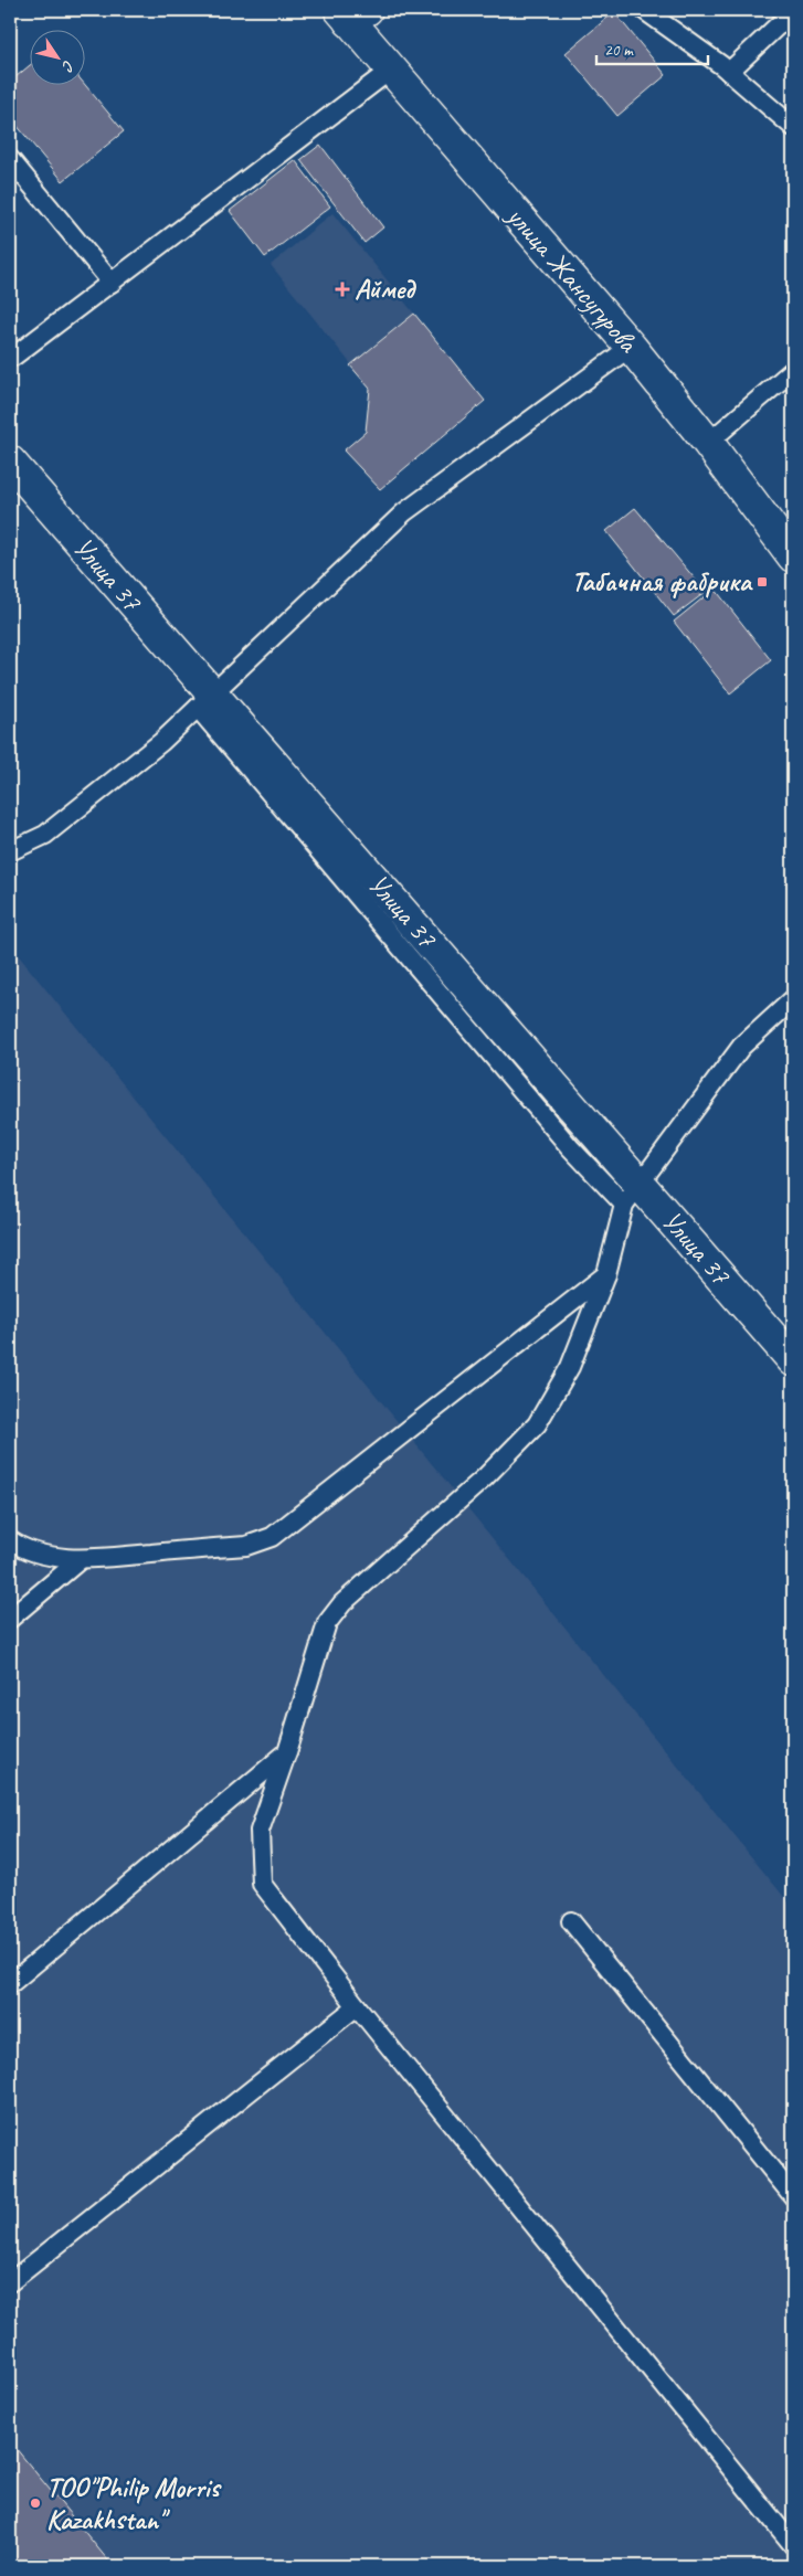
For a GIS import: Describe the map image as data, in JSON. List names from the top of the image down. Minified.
{"streets":{"street":["улица Жансугурова","Улица 37"]},"places":{"health":["Аймед"],"transit":["Табачная фабрика"],"other":["ТОО\"Philip Morris Kazakhstan\""]},"scale_bar":"20 m","north":"bottom right"}
